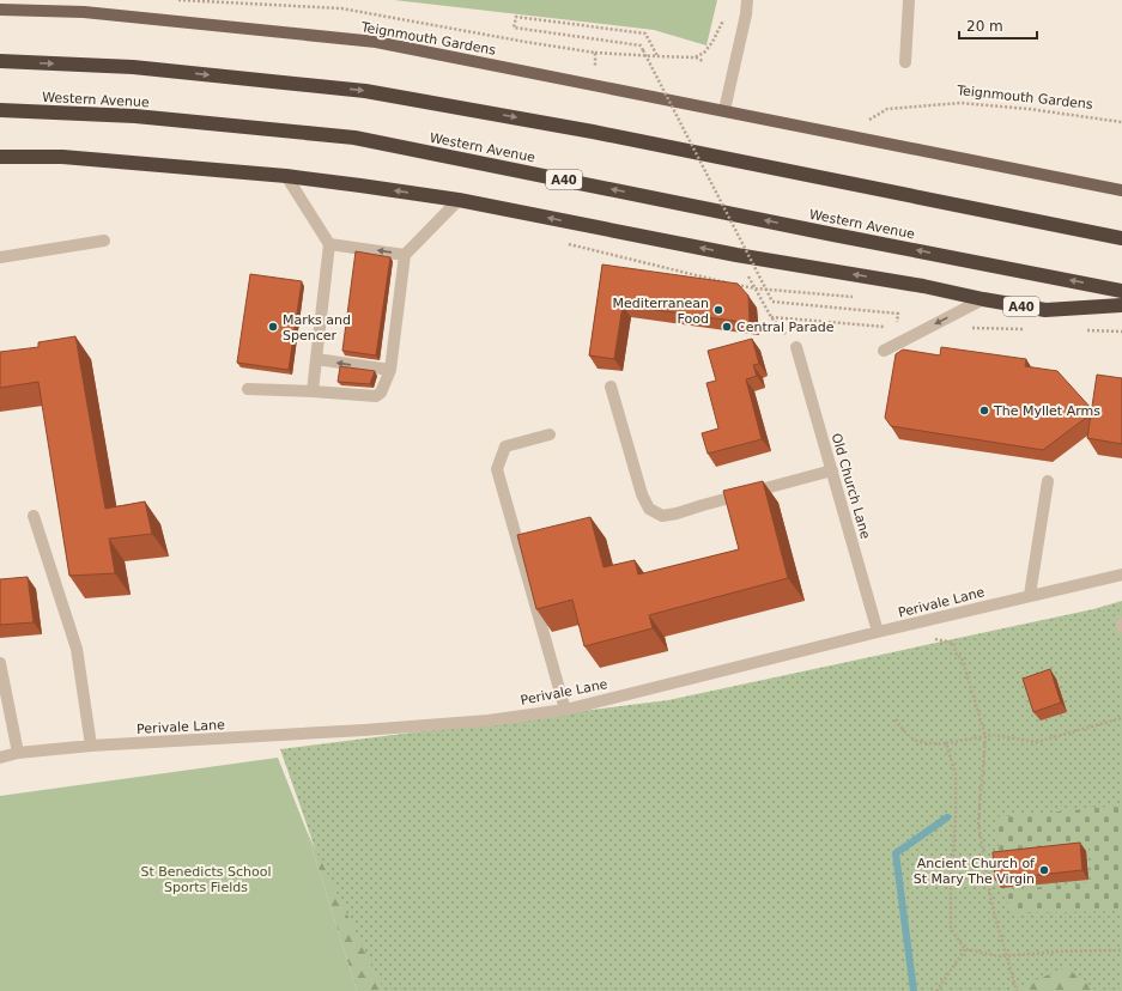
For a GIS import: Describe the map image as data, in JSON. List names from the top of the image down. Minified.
{"streets":{"highway":["Western Avenue","A40"],"main road":["Teignmouth Gardens"],"street":["Old Church Lane","Perivale Lane"]},"crossings":[["Old Church Lane","Perivale Lane"]],"parks":["St Benedicts School Sports Fields"],"places":["Mediterranean Food","Marks and Spencer","Central Parade","The Myllet Arms","Ancient Church of St Mary The Virgin"],"scale_bar":"20 m"}
